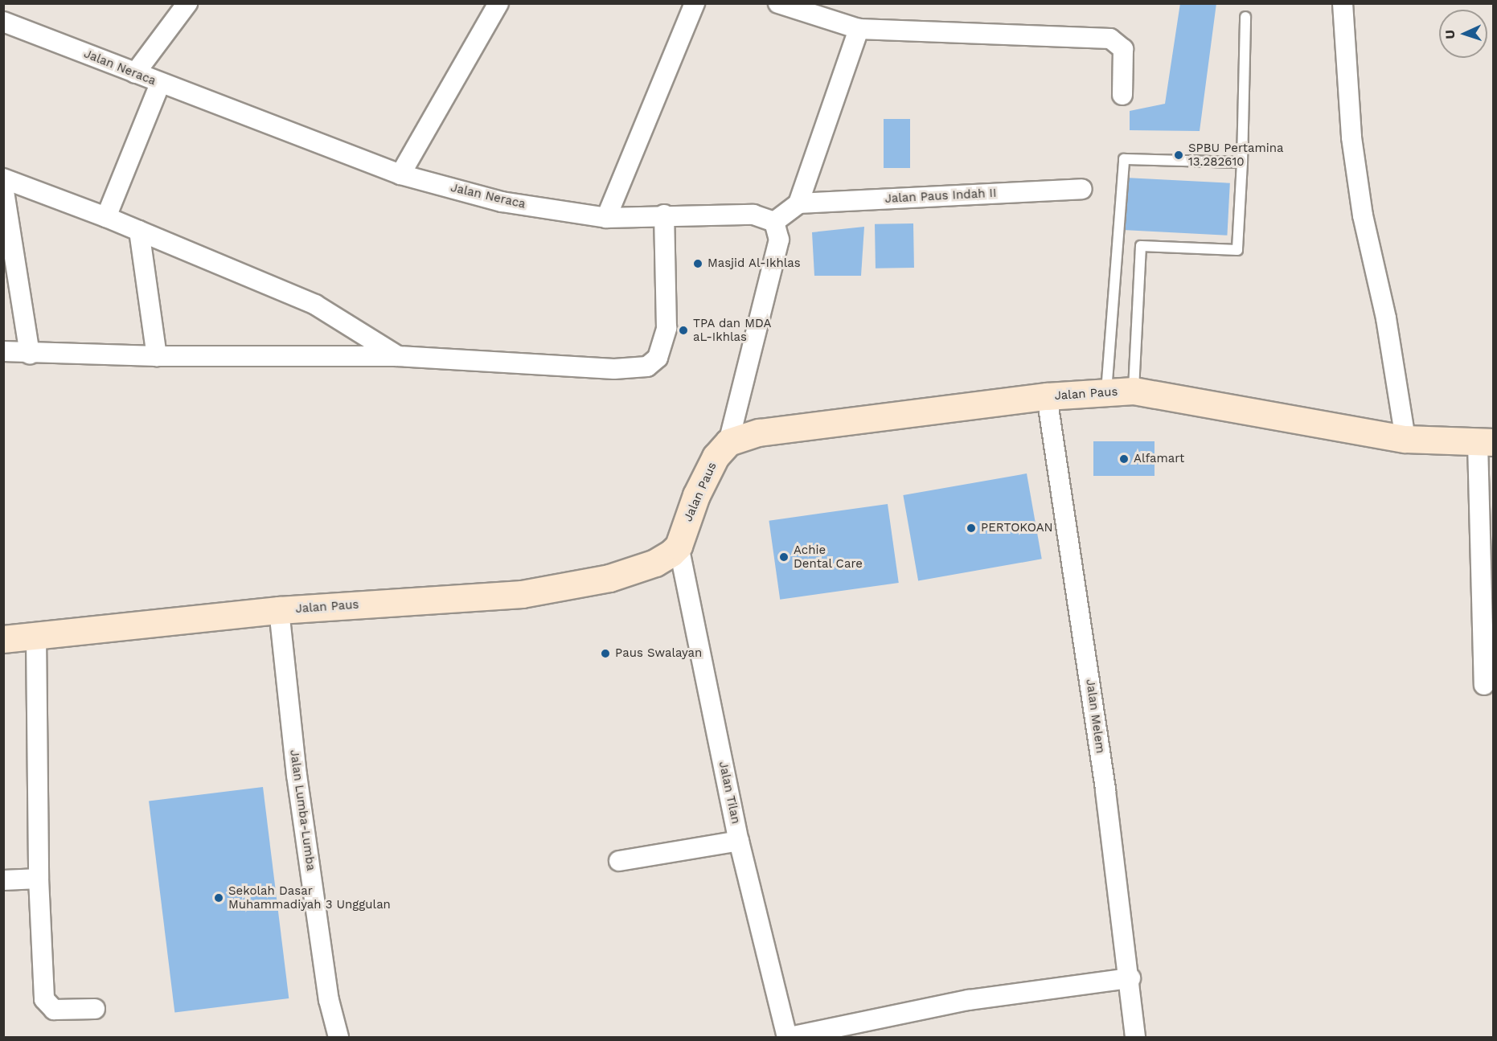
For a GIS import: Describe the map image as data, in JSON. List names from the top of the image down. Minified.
{"streets":{"main road":["Jalan Paus"],"street":["Jalan Neraca","Jalan Paus Indah II","Jalan Melem","Jalan Tilan","Jalan Lumba-Lumba"]},"crossings":[["Jalan Paus","Jalan Melem"],["Jalan Paus","Jalan Tilan"],["Jalan Paus","Jalan Lumba-Lumba"]],"places":["SPBU Pertamina 13.282610","Masjid Al-Ikhlas","TPA dan MDA aL-Ikhlas","Alfamart","PERTOKOAN","Achie Dental Care","Paus Swalayan","Sekolah Dasar Muhammadiyah 3 Unggulan"],"north":"left"}
